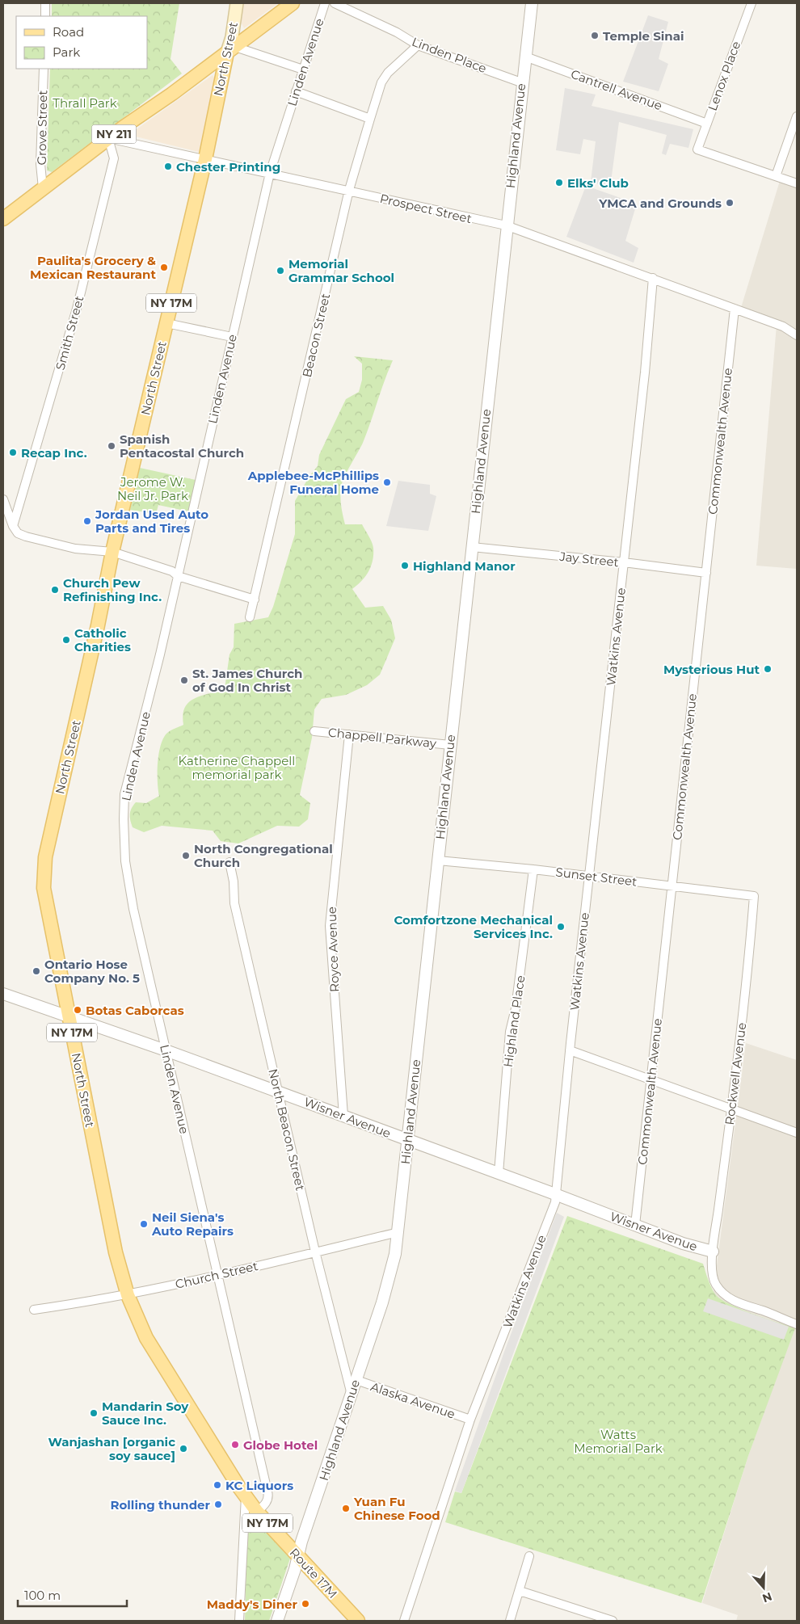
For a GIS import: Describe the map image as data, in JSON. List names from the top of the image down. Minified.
{"streets":{"main road":["North Street","NY 211","NY 17M","Route 17M"],"street":["Linden Place","Linden Avenue","Lenox Place","Cantrell Avenue","Grove Street","Highland Avenue","Prospect Street","Smith Street","Beacon Street","Commonwealth Avenue","Jay Street","Watkins Avenue","Chappell Parkway","Sunset Street","Royce Avenue","Highland Place","Rockwell Avenue","Wisner Avenue","North Beacon Street","Church Street","Alaska Avenue"]},"crossings":[["Linden Place","Highland Avenue"],["Linden Place","Beacon Street"],["North Street","NY 211"],["North Street","Prospect Street"],["North Street","Wisner Avenue"],["North Street","Church Street"],["North Street","Route 17M"],["Linden Avenue","Prospect Street"],["Linden Avenue","Wisner Avenue"],["Linden Avenue","Church Street"],["Linden Avenue","Route 17M"],["Lenox Place","Cantrell Avenue"],["Cantrell Avenue","Highland Avenue"],["Grove Street","NY 211"],["NY 211","Prospect Street"],["NY 211","Smith Street"],["Highland Avenue","Prospect Street"],["Highland Avenue","Jay Street"],["Highland Avenue","Chappell Parkway"],["Highland Avenue","Sunset Street"],["Highland Avenue","Wisner Avenue"],["Highland Avenue","North Beacon Street"],["Highland Avenue","Church Street"],["Highland Avenue","Alaska Avenue"],["Highland Avenue","Route 17M"],["Prospect Street","Smith Street"],["Prospect Street","Beacon Street"],["Prospect Street","Commonwealth Avenue"],["Prospect Street","Watkins Avenue"],["Commonwealth Avenue","Jay Street"],["Commonwealth Avenue","Sunset Street"],["Commonwealth Avenue","Wisner Avenue"],["Jay Street","Watkins Avenue"],["Watkins Avenue","Sunset Street"],["Watkins Avenue","Wisner Avenue"],["Watkins Avenue","Alaska Avenue"],["Chappell Parkway","Royce Avenue"],["Sunset Street","Highland Place"],["Sunset Street","Rockwell Avenue"],["Royce Avenue","Wisner Avenue"],["Highland Place","Wisner Avenue"],["Rockwell Avenue","Wisner Avenue"],["Wisner Avenue","North Beacon Street"],["North Beacon Street","Church Street"]],"parks":["Thrall Park","Jerome W. Neil Jr. Park","Katherine Chappell memorial park","Watts Memorial Park"],"places":["Temple Sinai","Chester Printing","Elks' Club","YMCA and Grounds","Paulita's Grocery & Mexican Restaurant","Memorial Grammar School","Spanish Pentacostal Church","Recap Inc.","Applebee-McPhillips Funeral Home","Jordan Used Auto Parts and Tires","Highland Manor","Church Pew Refinishing Inc.","Catholic Charities","Mysterious Hut","St. James Church of God In Christ","North Congregational Church","Comfortzone Mechanical Services Inc.","Ontario Hose Company No. 5","Botas Caborcas","Neil Siena's Auto Repairs","Mandarin Soy Sauce Inc.","Globe Hotel","Wanjashan [organic soy sauce]","KC Liquors","Rolling thunder","Yuan Fu Chinese Food","Maddy's Diner"],"legend":["Road","Park"],"scale_bar":"100 m","north":"bottom"}
